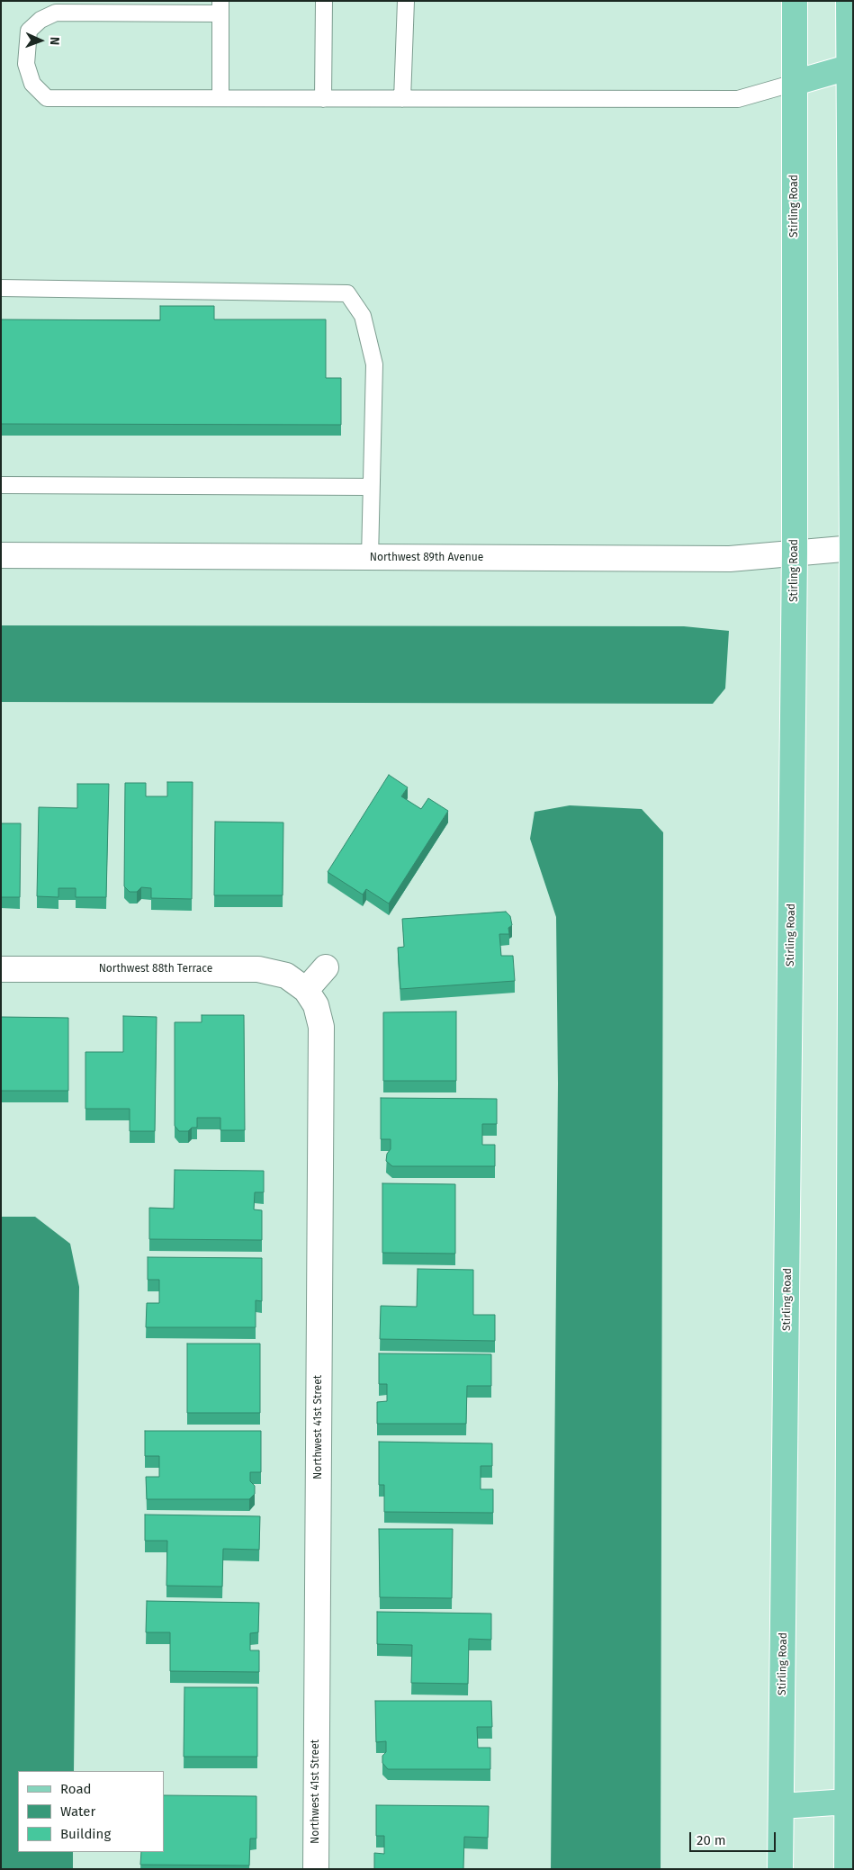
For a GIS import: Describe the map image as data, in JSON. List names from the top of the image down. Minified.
{"streets":{"main road":["Stirling Road"],"street":["Northwest 89th Avenue","Northwest 88th Terrace","Northwest 41st Street"]},"crossings":[["Stirling Road","Northwest 89th Avenue"],["Northwest 88th Terrace","Northwest 41st Street"]],"legend":["Road","Water","Building"],"scale_bar":"20 m","north":"right"}
